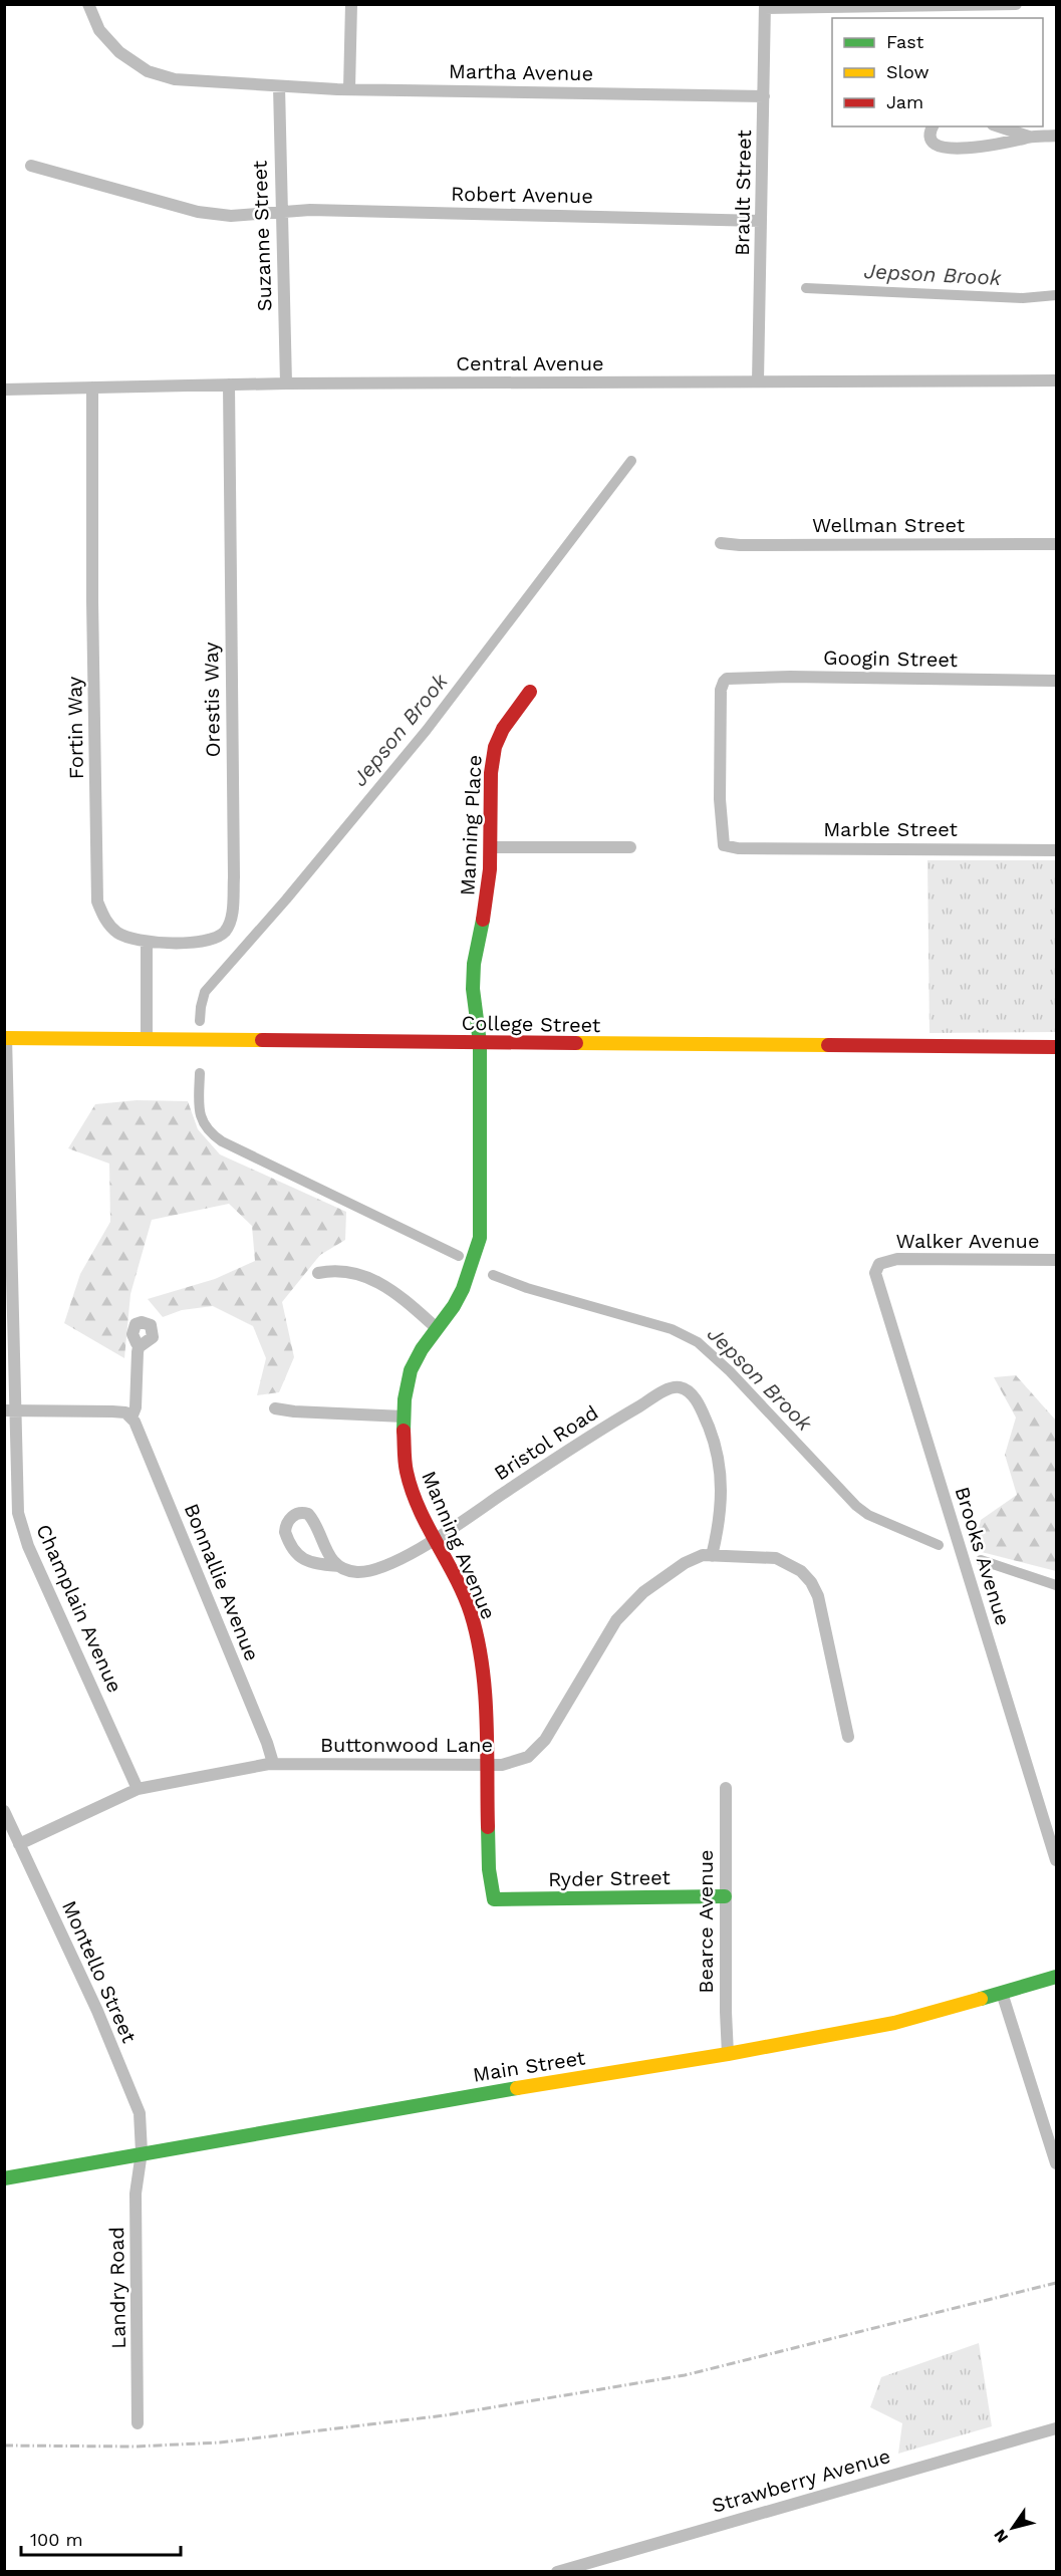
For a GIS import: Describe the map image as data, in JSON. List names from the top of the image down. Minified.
{"streets":{"main road":["Manning Place","College Street","Manning Avenue","Ryder Street","Main Street"],"street":["Martha Avenue","Brault Street","Robert Avenue","Suzanne Street","Central Avenue","Wellman Street","Googin Street","Orestis Way","Fortin Way","Marble Street","Walker Avenue","Bristol Road","Brooks Avenue","Bonnallie Avenue","Champlain Avenue","Buttonwood Lane","Bearce Avenue","Montello Street","Landry Road","Strawberry Avenue"]},"crossings":[["Martha Avenue","Brault Street"],["Martha Avenue","Suzanne Street"],["Brault Street","Robert Avenue"],["Brault Street","Central Avenue"],["Robert Avenue","Suzanne Street"],["Suzanne Street","Central Avenue"],["Central Avenue","Orestis Way"],["Central Avenue","Fortin Way"],["Googin Street","Marble Street"],["Orestis Way","Fortin Way"],["Manning Place","College Street"],["Manning Place","Manning Avenue"],["College Street","Manning Avenue"],["College Street","Champlain Avenue"],["Walker Avenue","Brooks Avenue"],["Bristol Road","Manning Avenue"],["Bristol Road","Buttonwood Lane"],["Manning Avenue","Buttonwood Lane"],["Manning Avenue","Ryder Street"],["Bonnallie Avenue","Buttonwood Lane"],["Champlain Avenue","Buttonwood Lane"],["Buttonwood Lane","Montello Street"],["Ryder Street","Bearce Avenue"],["Bearce Avenue","Main Street"],["Montello Street","Main Street"],["Montello Street","Landry Road"],["Main Street","Landry Road"]],"water":["Jepson Brook"],"legend":["Fast","Slow","Jam"],"scale_bar":"100 m","north":"bottom left"}
